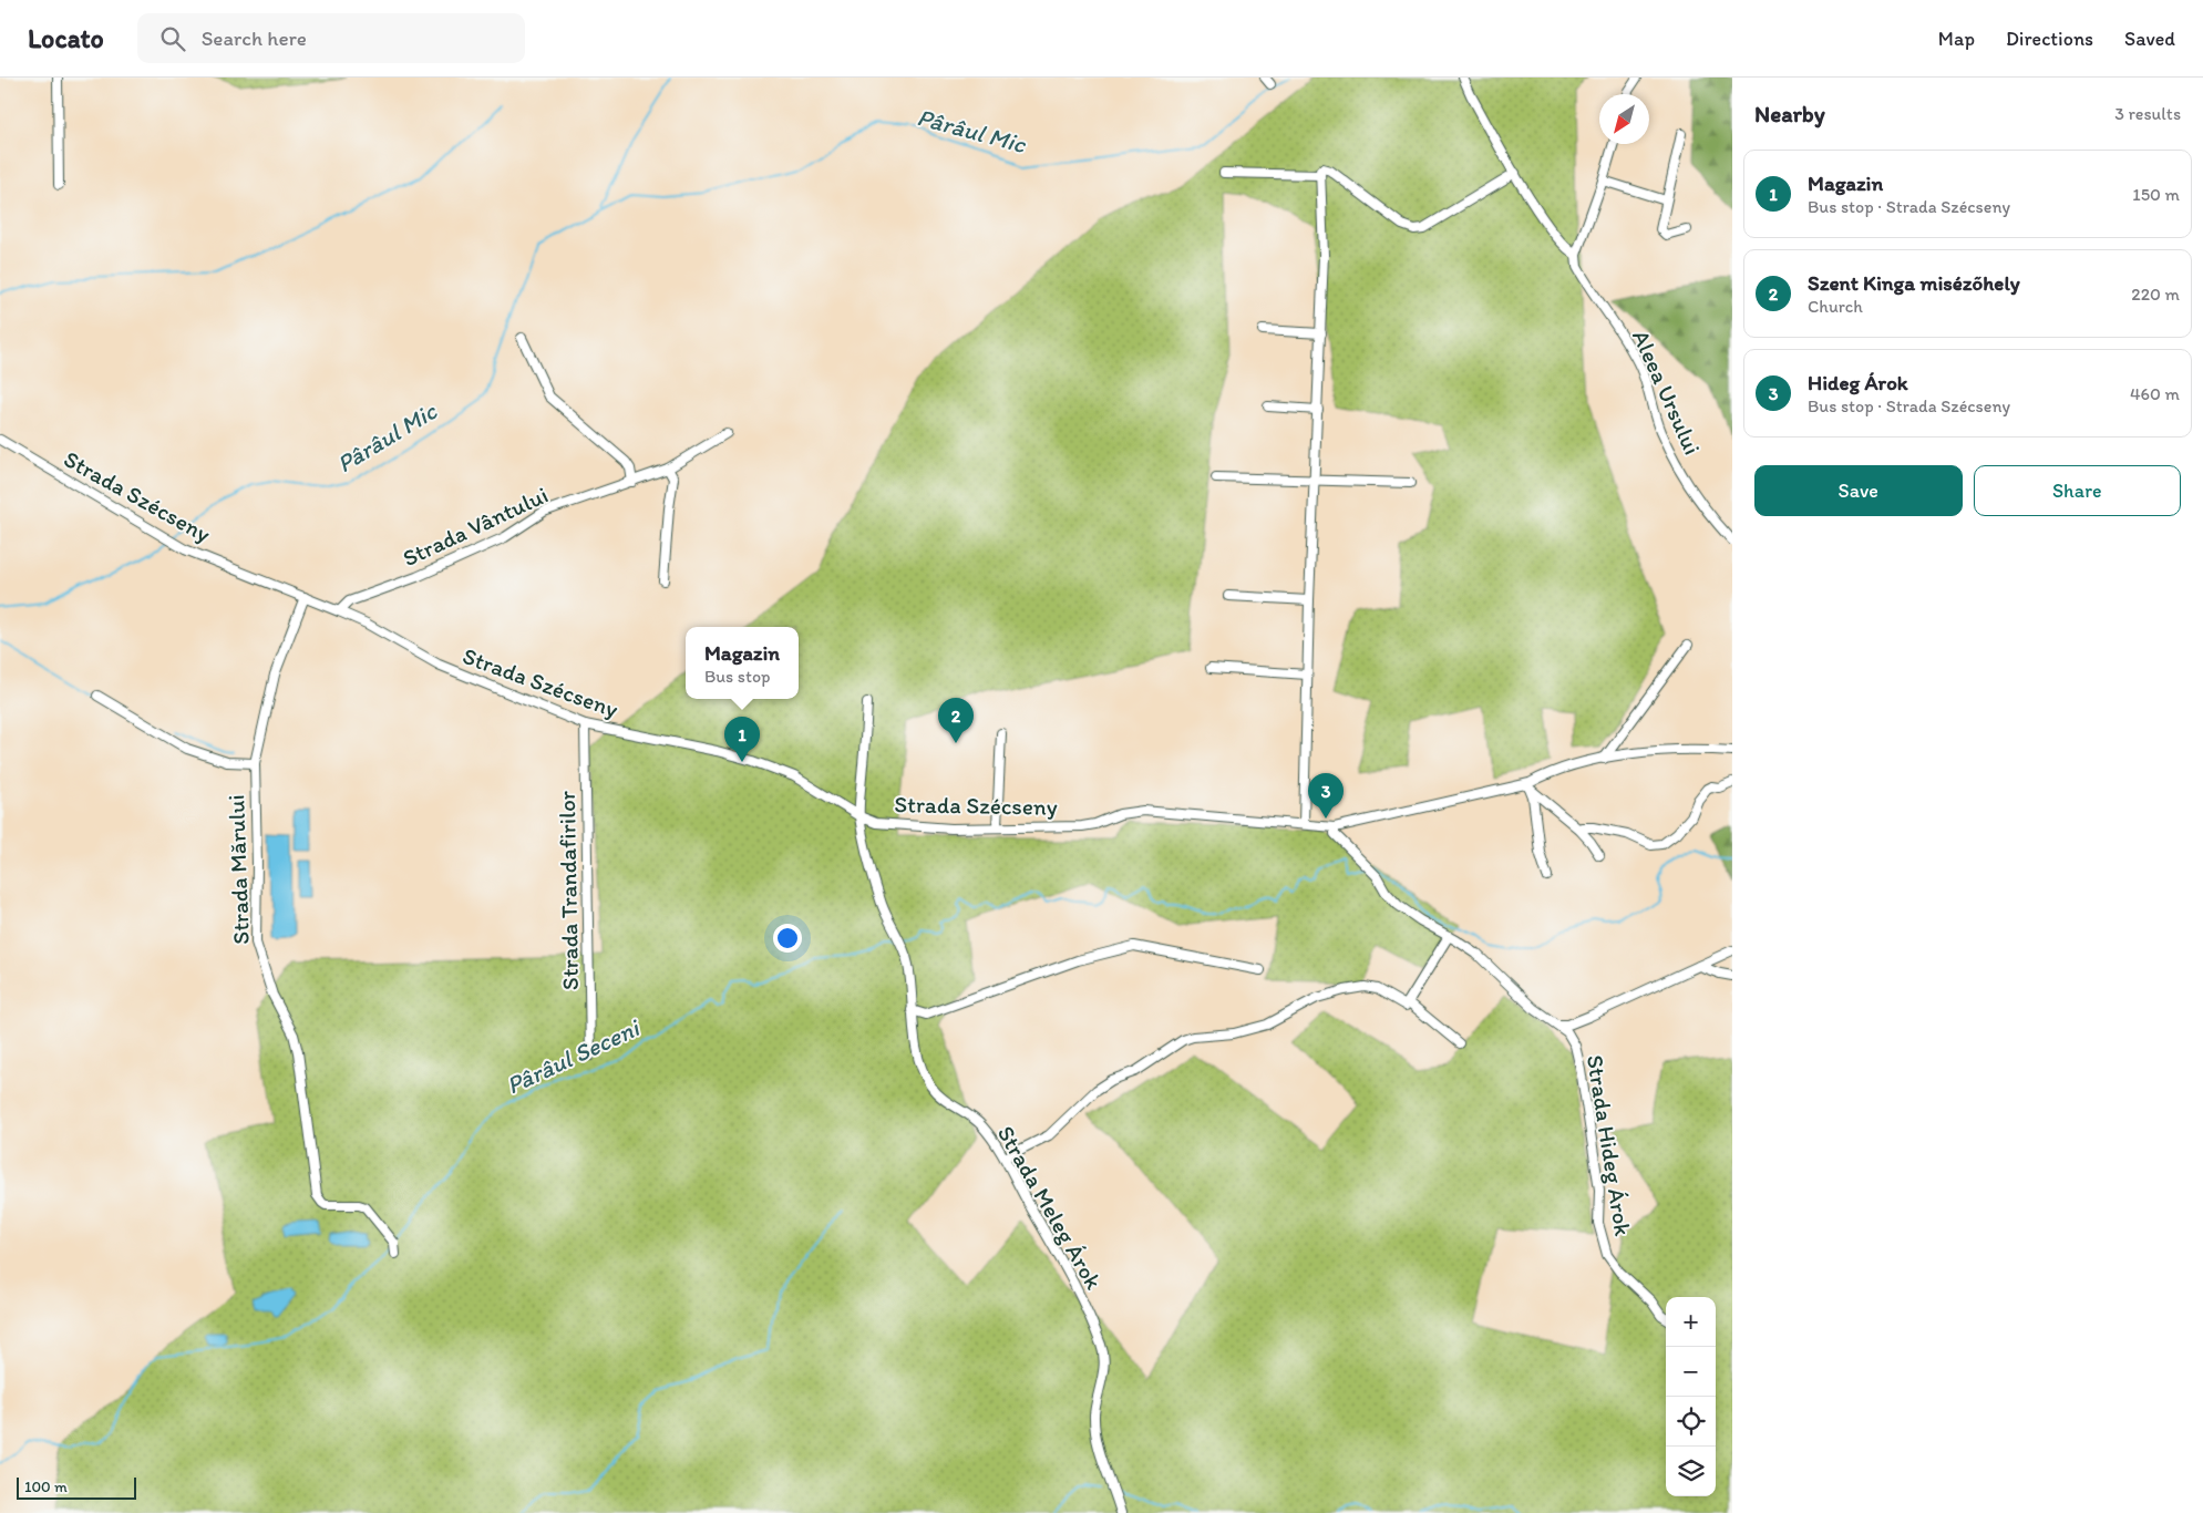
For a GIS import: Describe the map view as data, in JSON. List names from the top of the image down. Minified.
{"streets":{"street":["Aleea Ursului","Strada Szécseny","Strada Vântului","Strada Mărului","Strada Trandafirilor","Strada Hideg Árok","Strada Meleg Árok"]},"crossings":[["Strada Szécseny","Strada Vântului"],["Strada Szécseny","Strada Mărului"],["Strada Szécseny","Strada Trandafirilor"],["Strada Szécseny","Strada Hideg Árok"],["Strada Szécseny","Strada Meleg Árok"]],"water":["Pârâul Mic","Pârâul Seceni"],"scale_bar":"100 m","north":"bottom left","page":{"header":"Locato","search":"Search here","nav":["Map","Directions","Saved"],"heading":["Nearby","3 results"],"list":[{"mark":"1","name":"Magazin","note":"Bus stop · Strada Szécseny","value":"150 m"},{"mark":"2","name":"Szent Kinga misézőhely","note":"Church","value":"220 m"},{"mark":"3","name":"Hideg Árok","note":"Bus stop · Strada Szécseny","value":"460 m"}],"buttons":["Save","Share"],"popup":["Magazin","Bus stop"],"pins":["2","1","3"],"map_buttons":["+","−"],"scale":"100 m"}}
